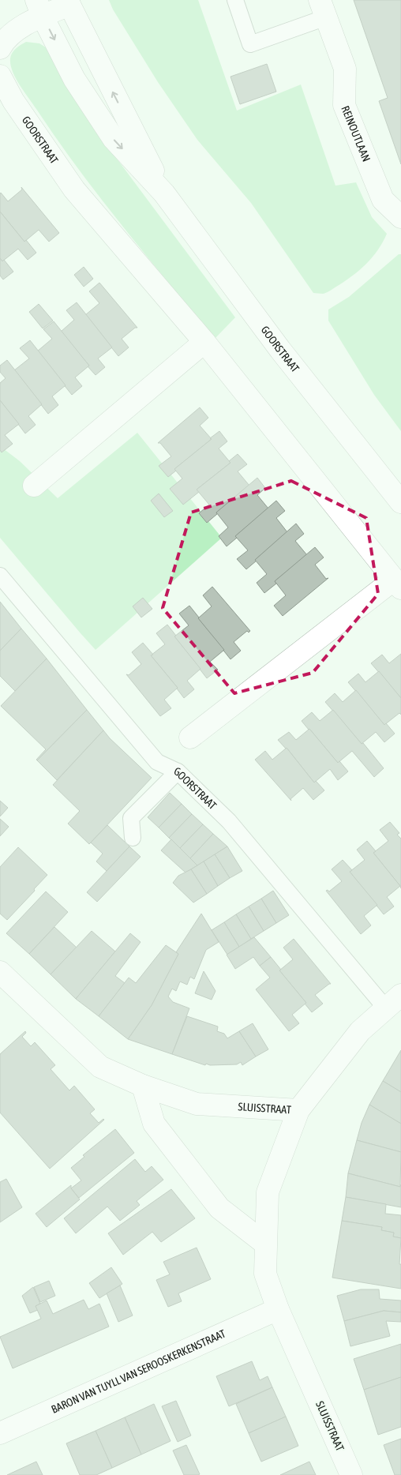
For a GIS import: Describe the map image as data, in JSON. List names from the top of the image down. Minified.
{"streets":{"street":["REINOUTLAAN","GOORSTRAAT","SLUISSTRAAT","BARON VAN TUYLL VAN SEROOSKERKENSTRAAT"]},"crossings":[["GOORSTRAAT","SLUISSTRAAT"],["SLUISSTRAAT","BARON VAN TUYLL VAN SEROOSKERKENSTRAAT"]]}
